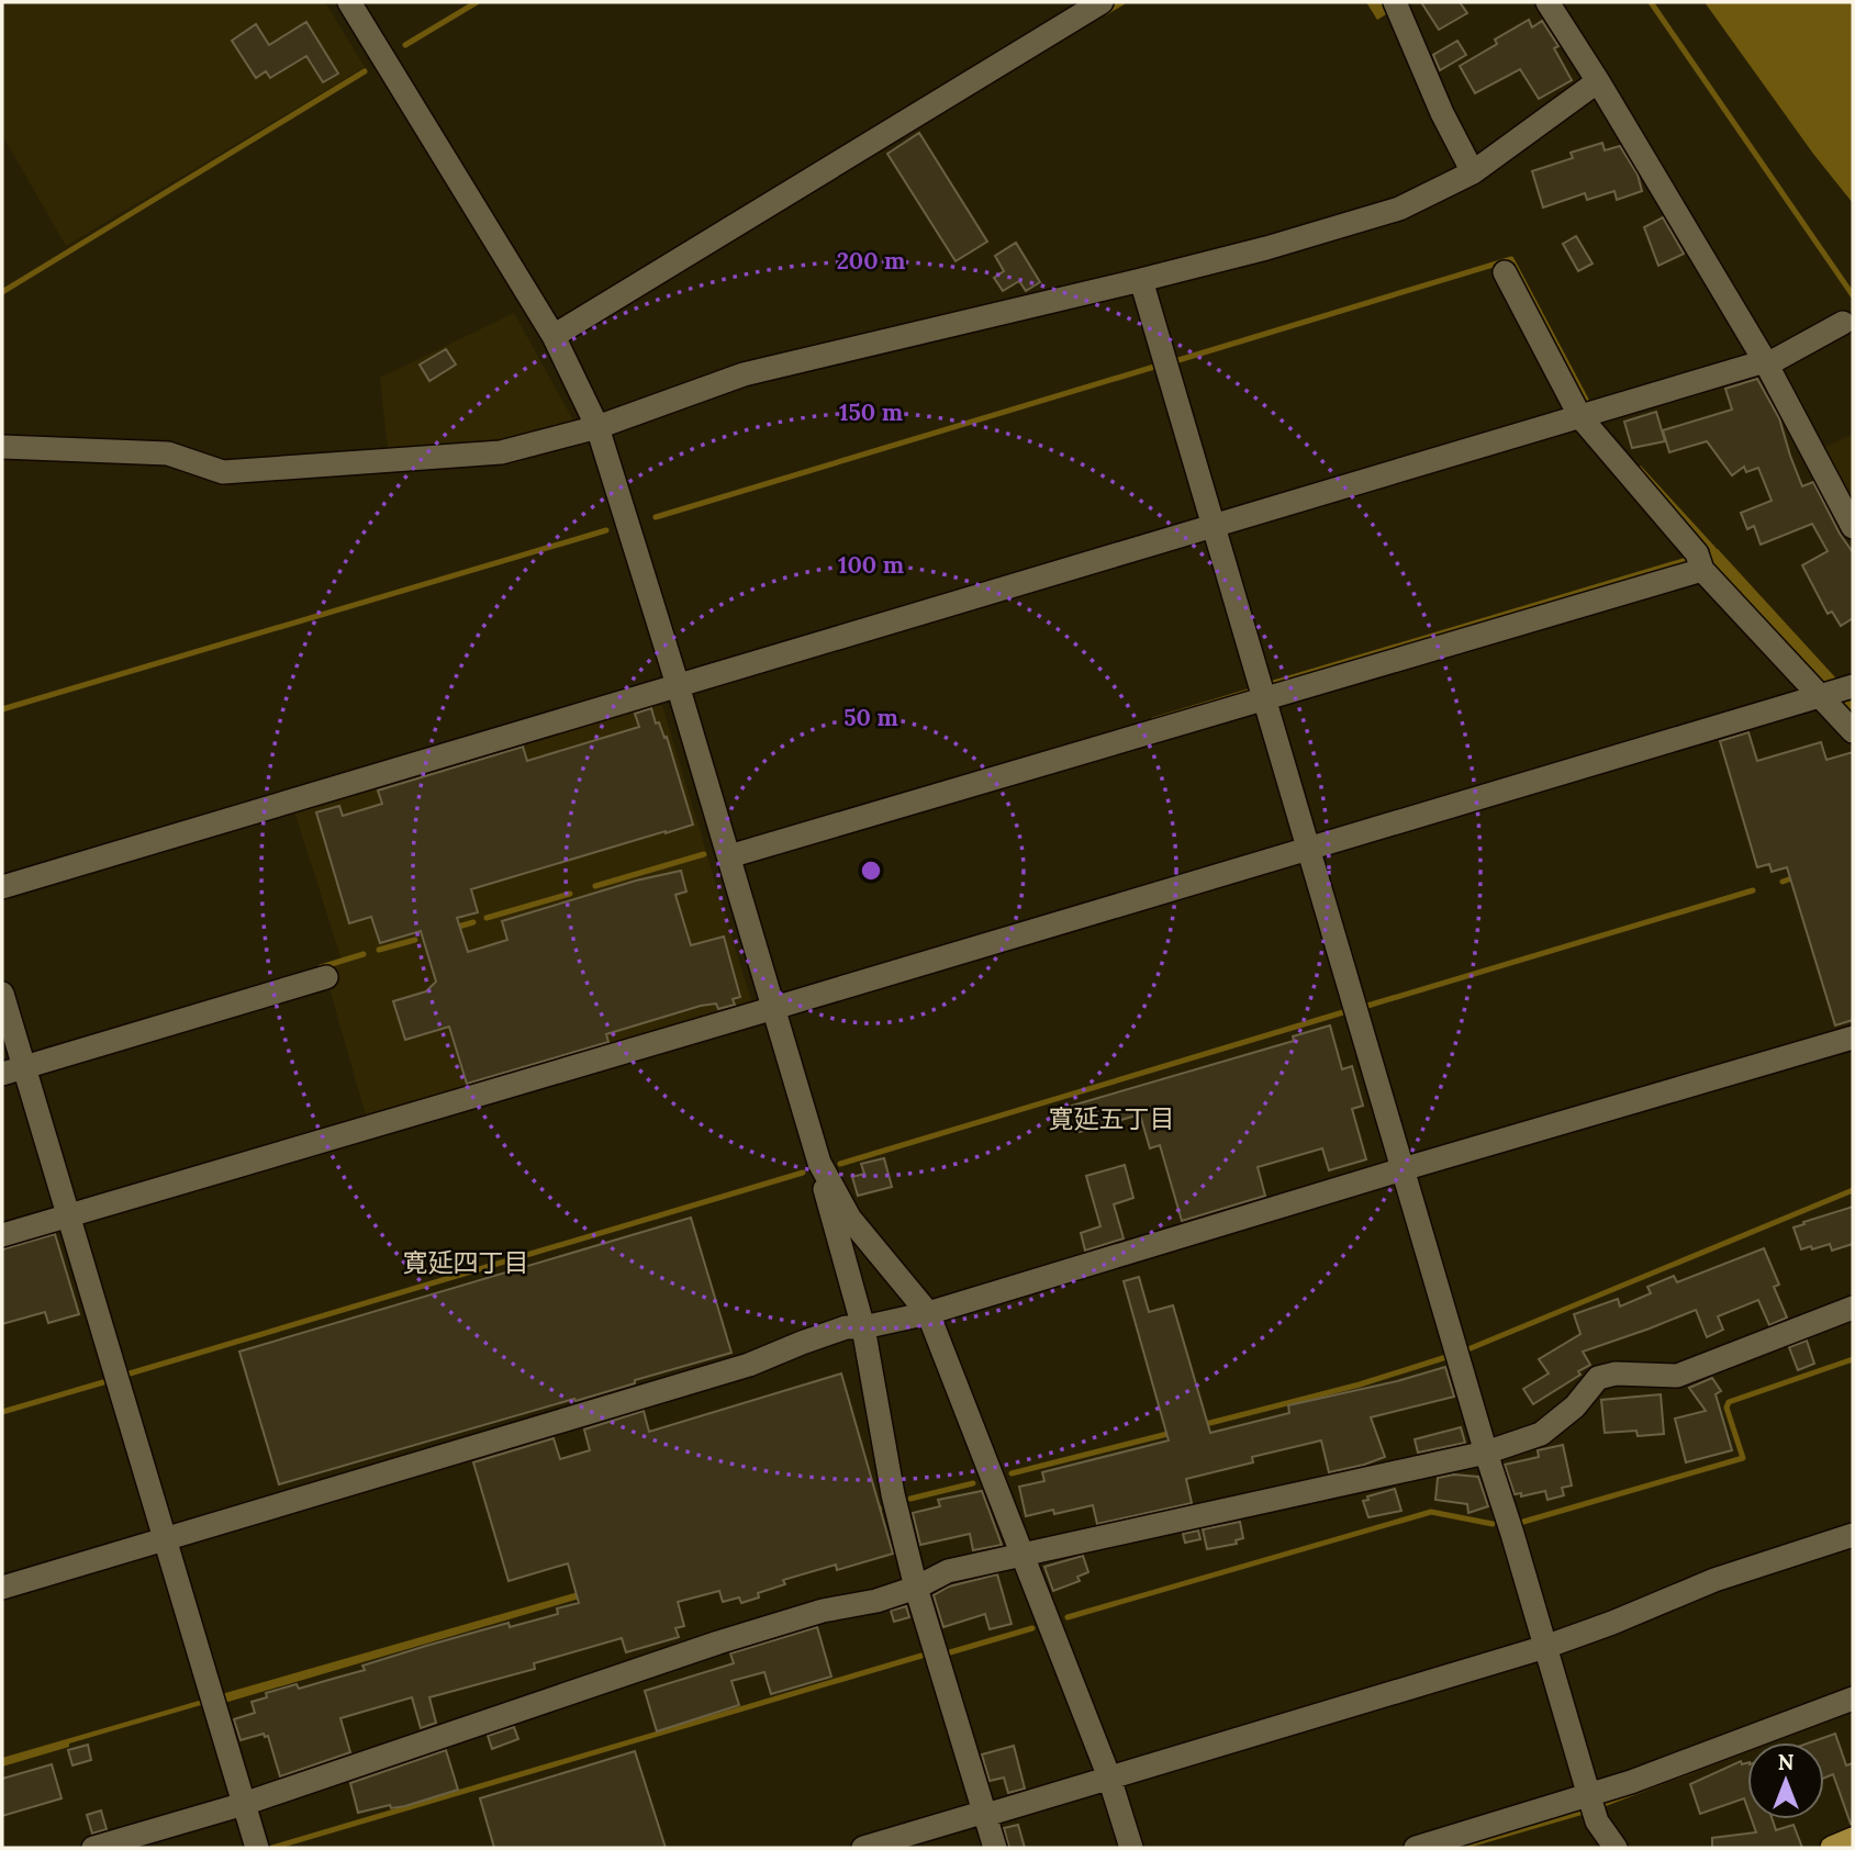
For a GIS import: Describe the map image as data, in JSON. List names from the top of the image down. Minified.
{"districts":["寛延五丁目","寛延四丁目"],"north":"top","rings":["200 m","150 m","100 m","50 m"]}
